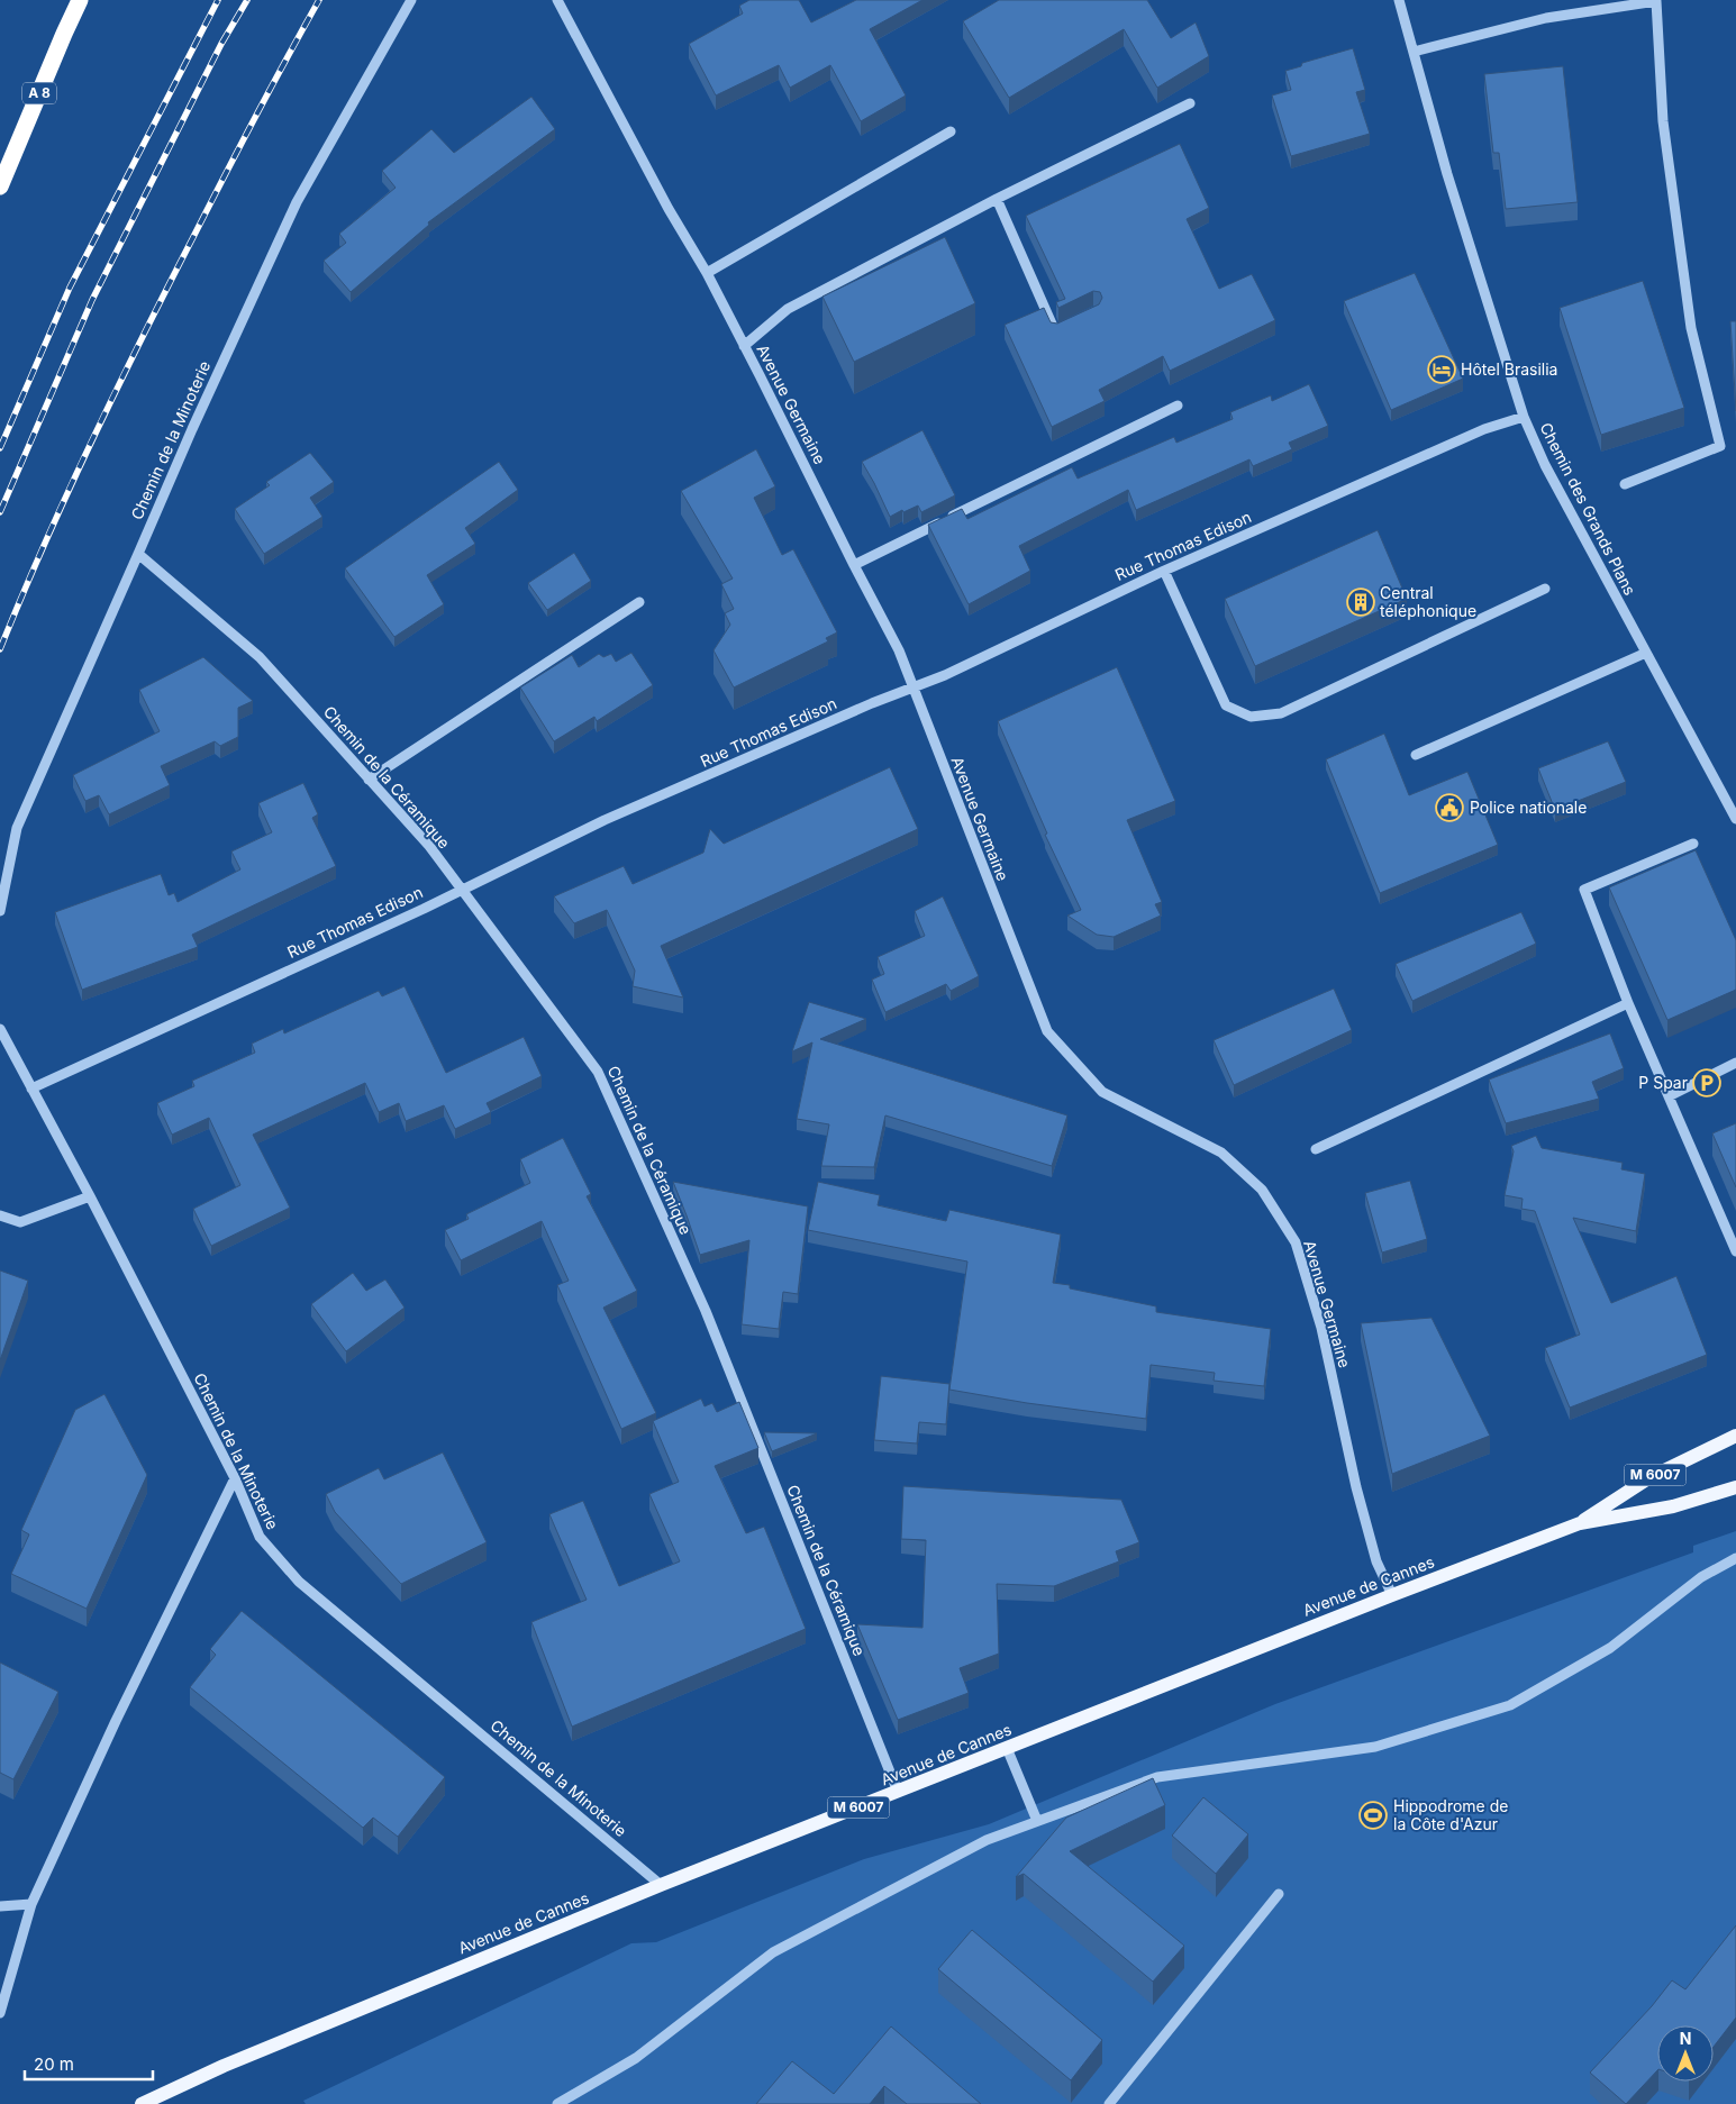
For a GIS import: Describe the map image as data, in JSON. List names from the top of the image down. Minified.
{"streets":{"highway":["A 8"],"main road":["M 6007","Avenue de Cannes"],"street":["Avenue Germaine","Chemin de la Minoterie","Chemin des Grands Plans","Rue Thomas Edison","Chemin de la Céramique"]},"crossings":[["Avenue Germaine","Rue Thomas Edison"],["Avenue Germaine","Avenue de Cannes"],["Chemin de la Minoterie","Rue Thomas Edison"],["Chemin de la Minoterie","Chemin de la Céramique"],["Chemin de la Minoterie","Avenue de Cannes"],["Chemin des Grands Plans","Rue Thomas Edison"],["Rue Thomas Edison","Chemin de la Céramique"],["Chemin de la Céramique","Avenue de Cannes"]],"places":{"hotel":["Hôtel Brasilia"],"building":["Central téléphonique"],"public building":["Police nationale"],"parking":["P Spar"],"sports":["Hippodrome de la Côte d'Azur"]},"scale_bar":"20 m","north":"top"}
